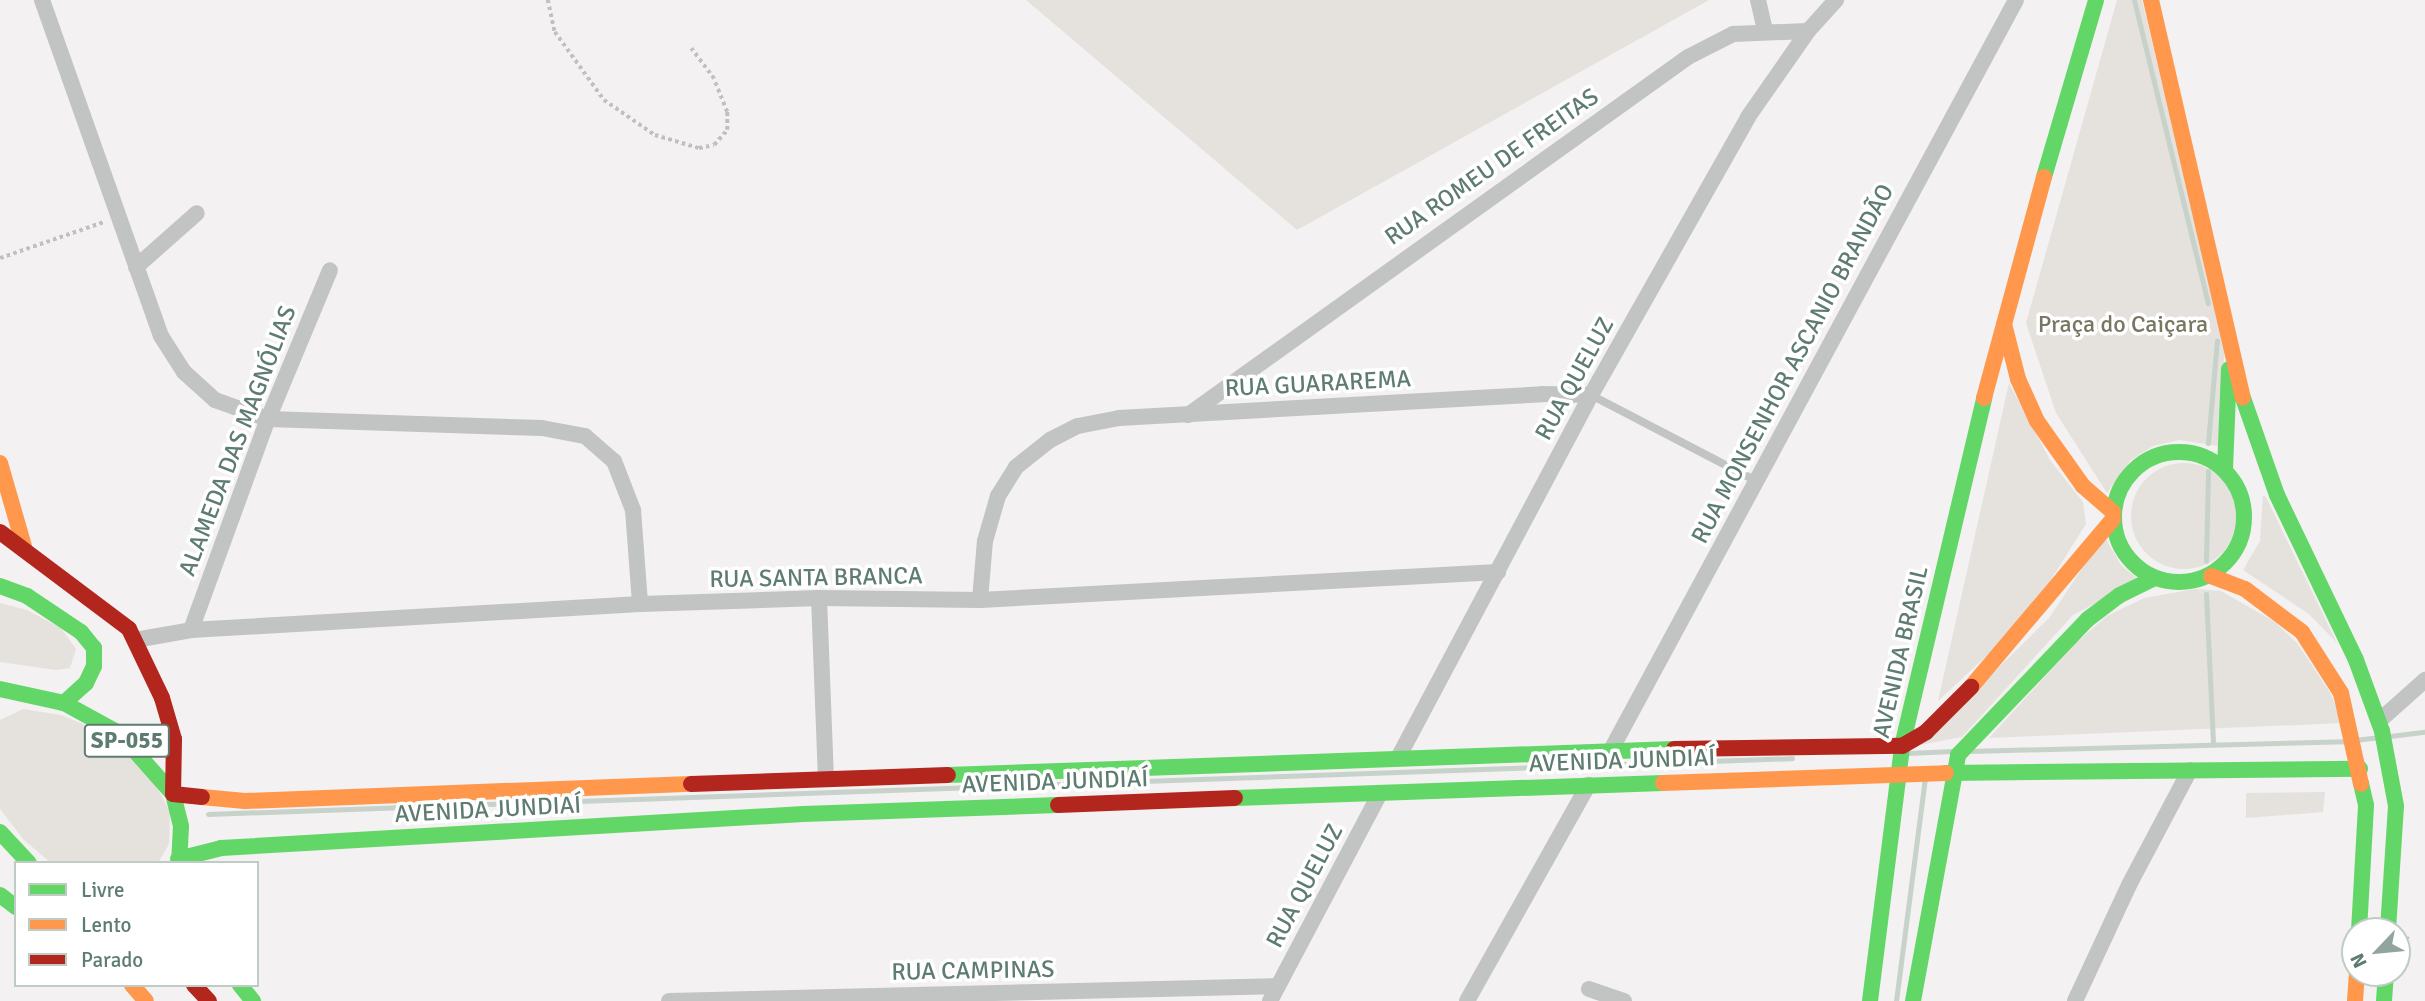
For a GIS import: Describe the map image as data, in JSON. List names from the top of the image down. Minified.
{"streets":{"main road":["AVENIDA BRASIL","SP-055","AVENIDA JUNDIAÍ"],"street":["RUA ROMEU DE FREITAS","RUA MONSENHOR ASCANIO BRANDÃO","RUA QUELUZ","RUA GUARAREMA","ALAMEDA DAS MAGNÓLIAS","RUA SANTA BRANCA","RUA CAMPINAS"]},"crossings":[["RUA ROMEU DE FREITAS","RUA QUELUZ"],["RUA ROMEU DE FREITAS","RUA GUARAREMA"],["RUA MONSENHOR ASCANIO BRANDÃO","RUA GUARAREMA"],["RUA MONSENHOR ASCANIO BRANDÃO","AVENIDA JUNDIAÍ"],["RUA QUELUZ","RUA GUARAREMA"],["RUA QUELUZ","RUA SANTA BRANCA"],["RUA QUELUZ","AVENIDA JUNDIAÍ"],["RUA QUELUZ","RUA CAMPINAS"],["RUA GUARAREMA","RUA SANTA BRANCA"],["ALAMEDA DAS MAGNÓLIAS","RUA SANTA BRANCA"],["AVENIDA BRASIL","AVENIDA JUNDIAÍ"],["SP-055","AVENIDA JUNDIAÍ"]],"parks":["Praça do Caiçara"],"legend":["Livre","Lento","Parado"],"north":"bottom left"}
